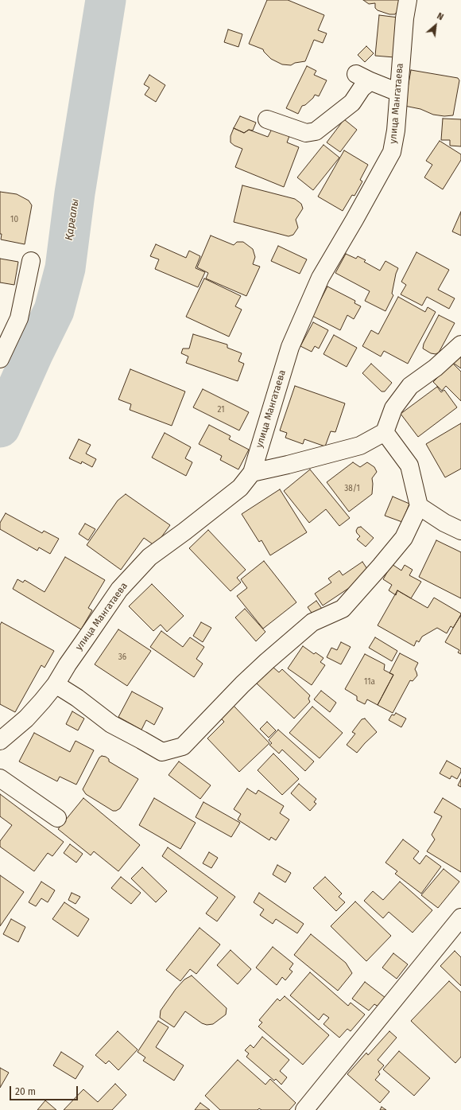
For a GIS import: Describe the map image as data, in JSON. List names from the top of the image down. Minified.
{"streets":{"street":["улица Мангатаева"]},"water":["Қарғалы"],"house_numbers":["10","21","38/1","36","11а"],"scale_bar":"20 m","north":"top right"}
